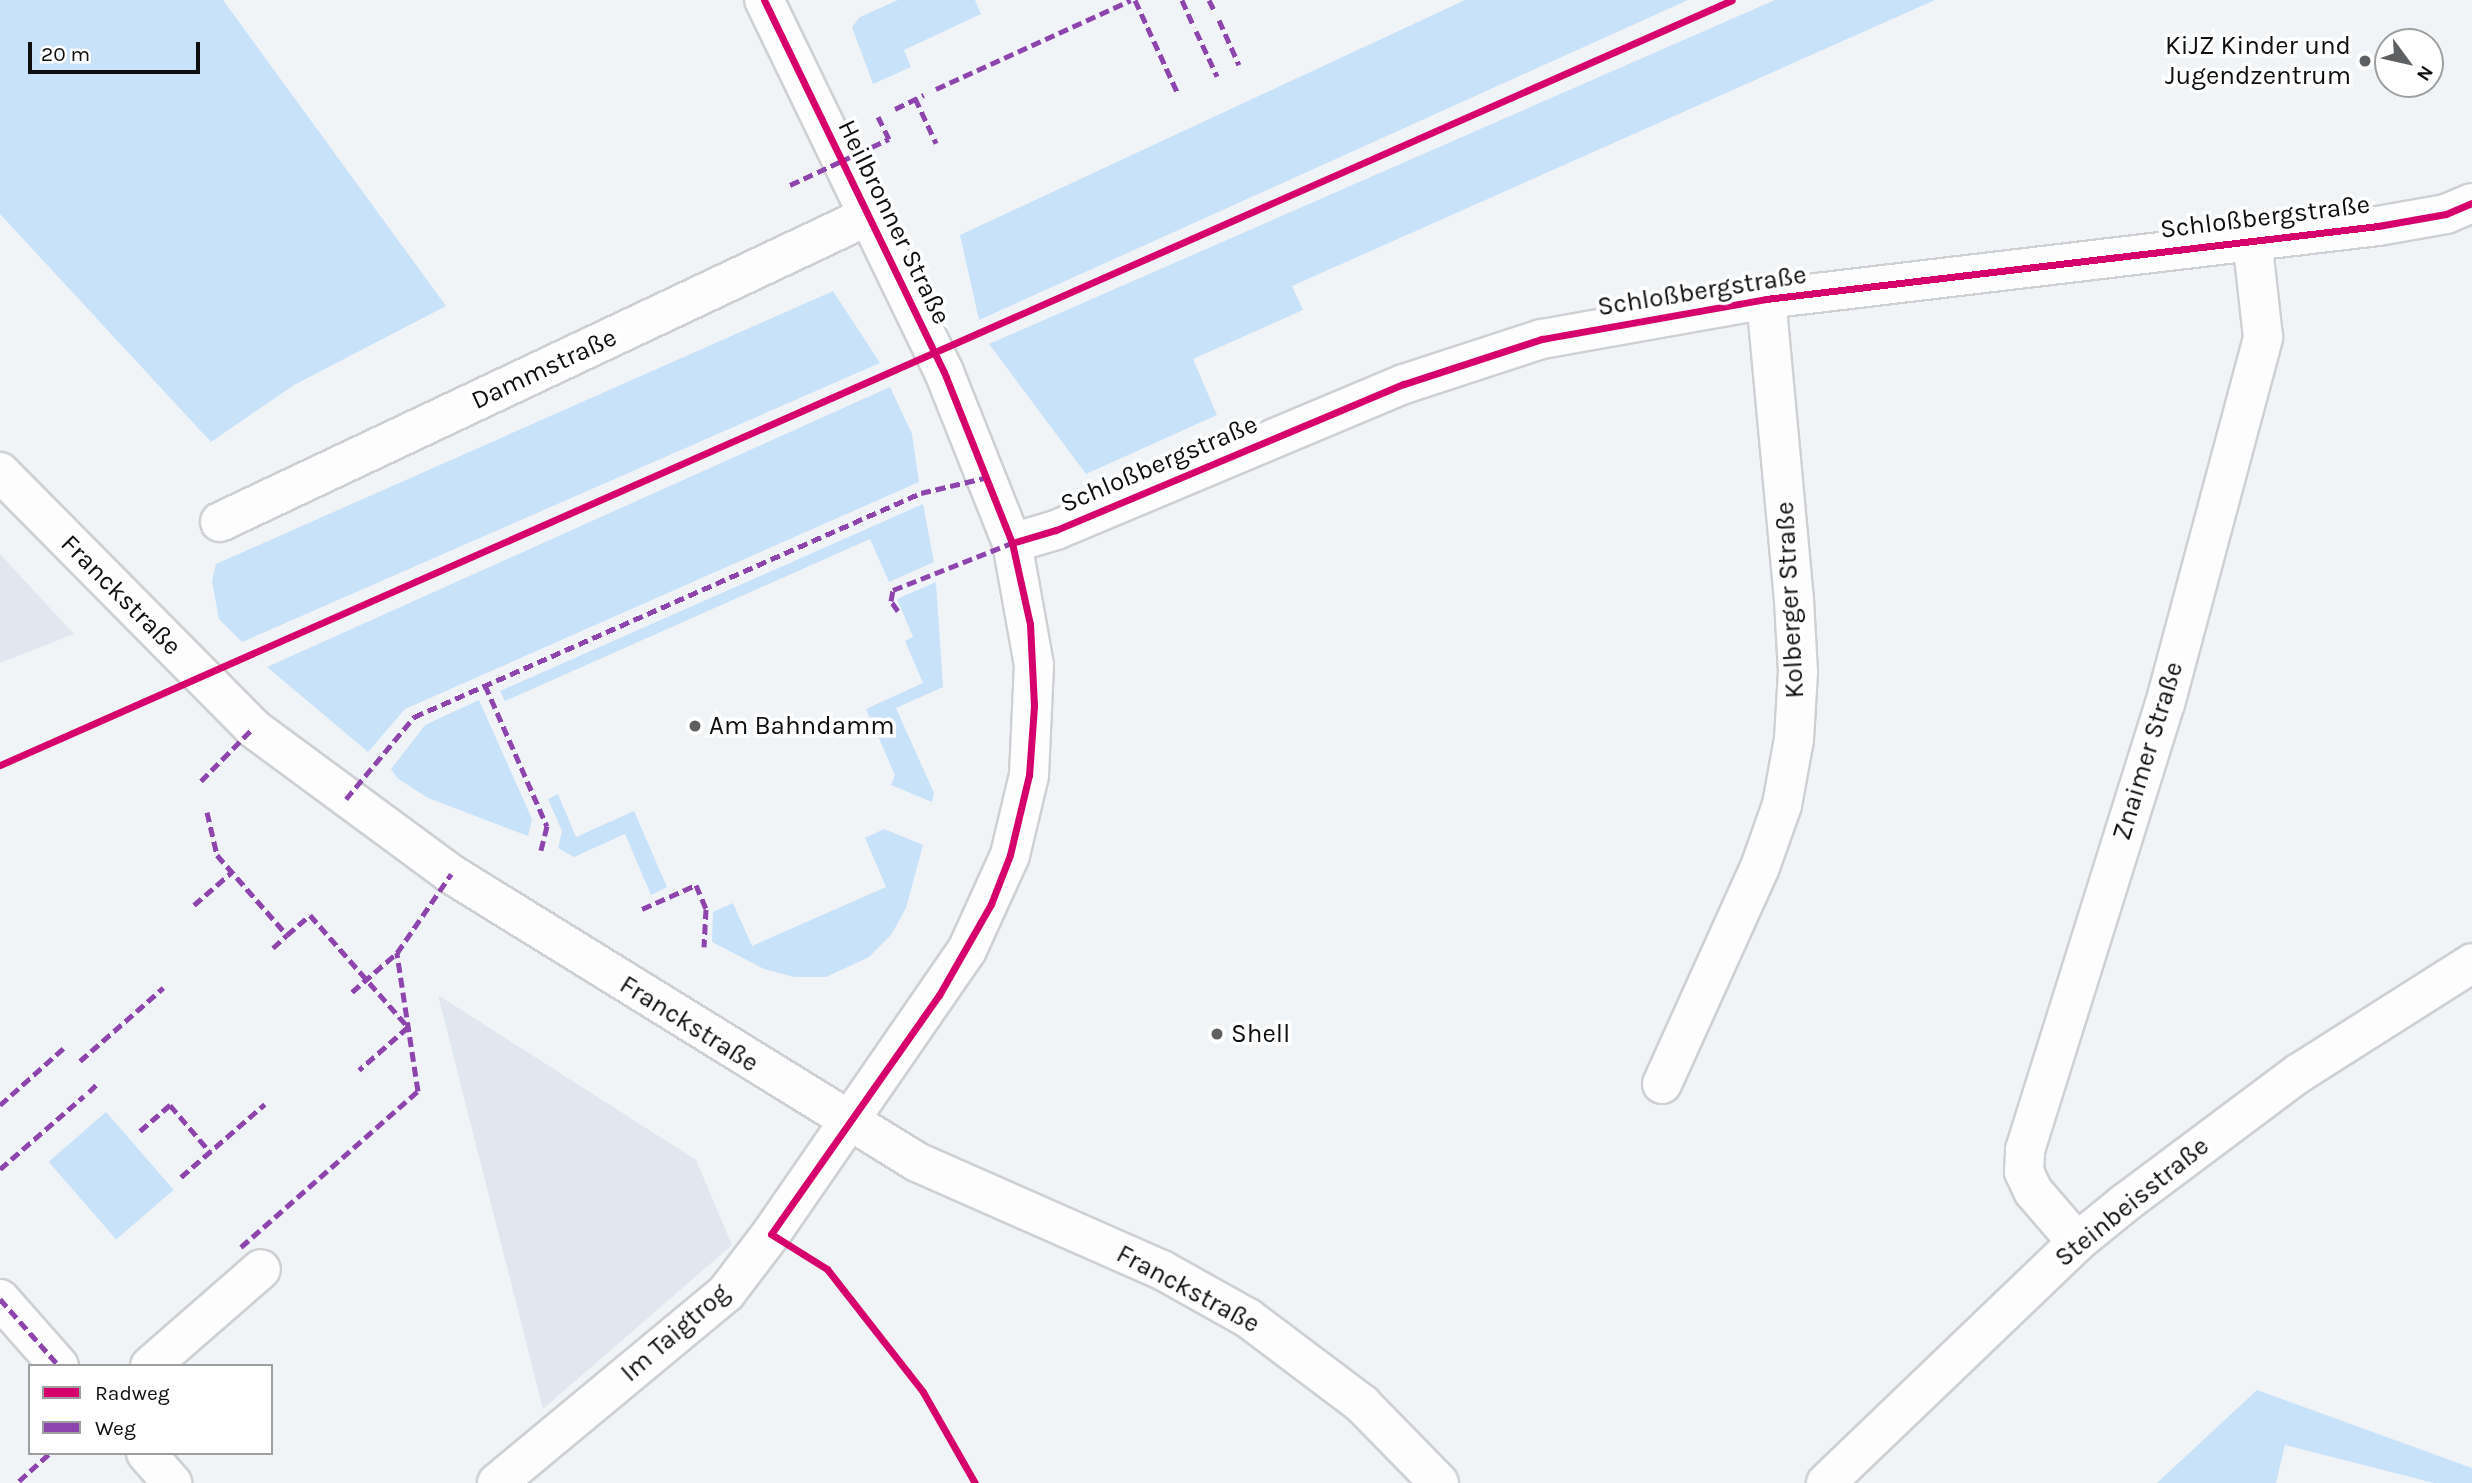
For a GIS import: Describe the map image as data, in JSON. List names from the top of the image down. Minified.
{"streets":{"street":["Schloßbergstraße","Heilbronner Straße","Dammstraße","Franckstraße","Kolberger Straße","Znaimer Straße","Steinbeisstraße","Im Taigtrog"]},"crossings":[["Schloßbergstraße","Heilbronner Straße"],["Schloßbergstraße","Kolberger Straße"],["Schloßbergstraße","Znaimer Straße"],["Heilbronner Straße","Dammstraße"],["Heilbronner Straße","Franckstraße"],["Heilbronner Straße","Im Taigtrog"],["Franckstraße","Im Taigtrog"],["Znaimer Straße","Steinbeisstraße"]],"places":["KiJZ Kinder und Jugendzentrum","Am Bahndamm","Shell"],"legend":["Radweg","Weg"],"scale_bar":"20 m","north":"bottom right"}
